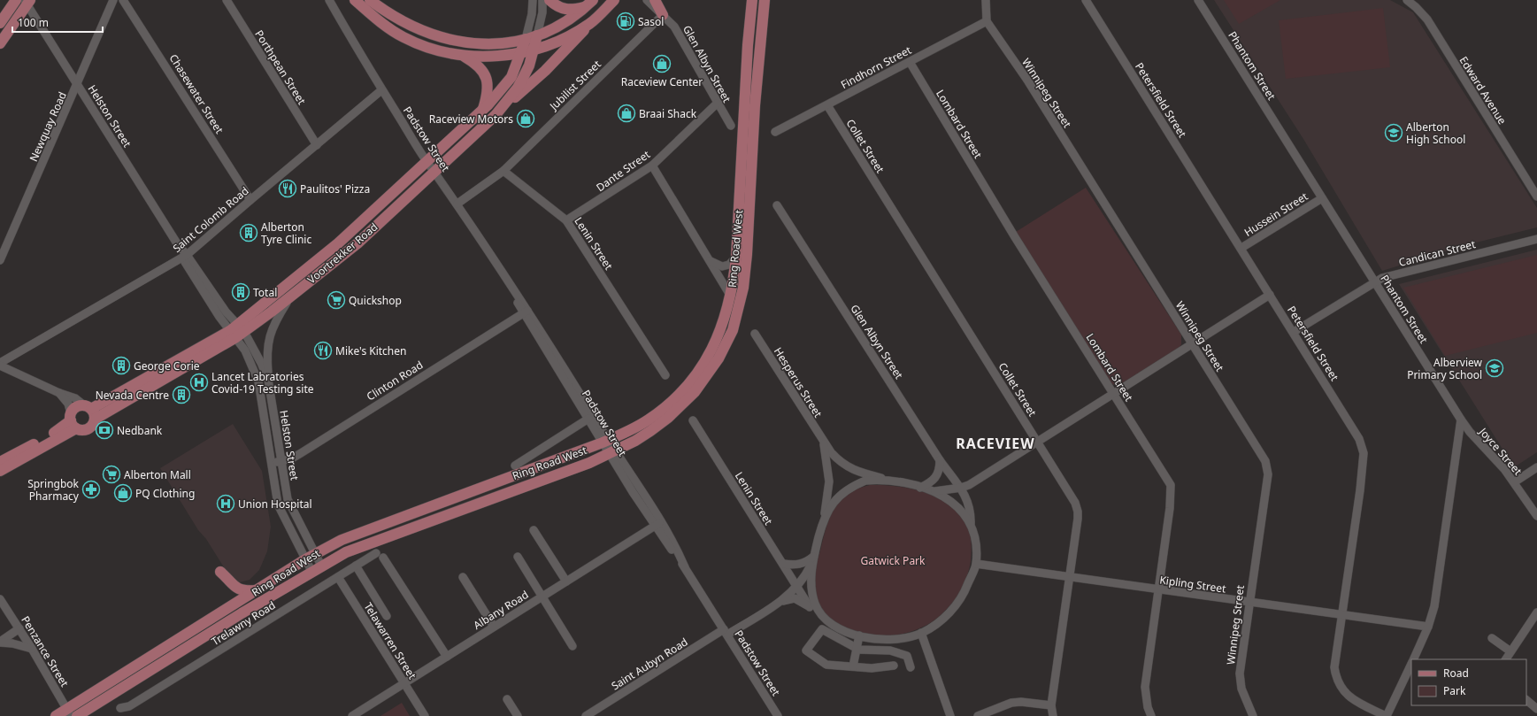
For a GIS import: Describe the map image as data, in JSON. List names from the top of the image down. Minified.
{"streets":{"main road":["Ring Road West","Voortrekker Road"],"street":["Glen Albyn Street","Phantom Street","Porthpean Street","Findhorn Street","Jubilist Street","Edward Avenue","Winnipeg Street","Chasewater Street","Petersfield Street","Helston Street","Lombard Street","Newquay Road","Padstow Street","Collet Street","Dante Street","Hussein Street","Saint Colomb Road","Lenin Street","Candican Street","Clinton Road","Hesperus Street","Joyce Street","Kipling Street","Albany Road","Trelawny Road","Telawarren Street","Penzance Street","Saint Aubyn Road"]},"crossings":[["Glen Albyn Street","Jubilist Street"],["Glen Albyn Street","Dante Street"],["Phantom Street","Hussein Street"],["Phantom Street","Candican Street"],["Phantom Street","Joyce Street"],["Porthpean Street","Saint Colomb Road"],["Findhorn Street","Winnipeg Street"],["Findhorn Street","Lombard Street"],["Findhorn Street","Collet Street"],["Jubilist Street","Lenin Street"],["Winnipeg Street","Kipling Street"],["Chasewater Street","Saint Colomb Road"],["Petersfield Street","Hussein Street"],["Petersfield Street","Candican Street"],["Petersfield Street","Kipling Street"],["Helston Street","Newquay Road"],["Helston Street","Saint Colomb Road"],["Helston Street","Ring Road West"],["Helston Street","Voortrekker Road"],["Helston Street","Clinton Road"],["Lombard Street","Kipling Street"],["Padstow Street","Saint Colomb Road"],["Padstow Street","Ring Road West"],["Padstow Street","Voortrekker Road"],["Padstow Street","Clinton Road"],["Padstow Street","Albany Road"],["Padstow Street","Saint Aubyn Road"],["Collet Street","Kipling Street"],["Dante Street","Lenin Street"],["Lenin Street","Saint Aubyn Road"],["Ring Road West","Penzance Street"],["Albany Road","Telawarren Street"],["Trelawny Road","Telawarren Street"]],"districts":["RACEVIEW"],"parks":["Gatwick Park"],"places":{"fuel station":["Sasol"],"shop":["Raceview Center","Braai Shack","Raceview Motors","PQ Clothing"],"school or university":["Alberton High School","Alberview Primary School"],"restaurant":["Paulitos' Pizza","Mike's Kitchen"],"building":["Alberton Tyre Clinic","Total","George Corie","Nevada Centre"],"supermarket":["Quickshop","Alberton Mall"],"hospital":["Lancet Labratories Covid-19 Testing site","Union Hospital"],"bank":["Nedbank"],"pharmacy":["Springbok Pharmacy"]},"legend":["Road","Park"],"scale_bar":"100 m"}
